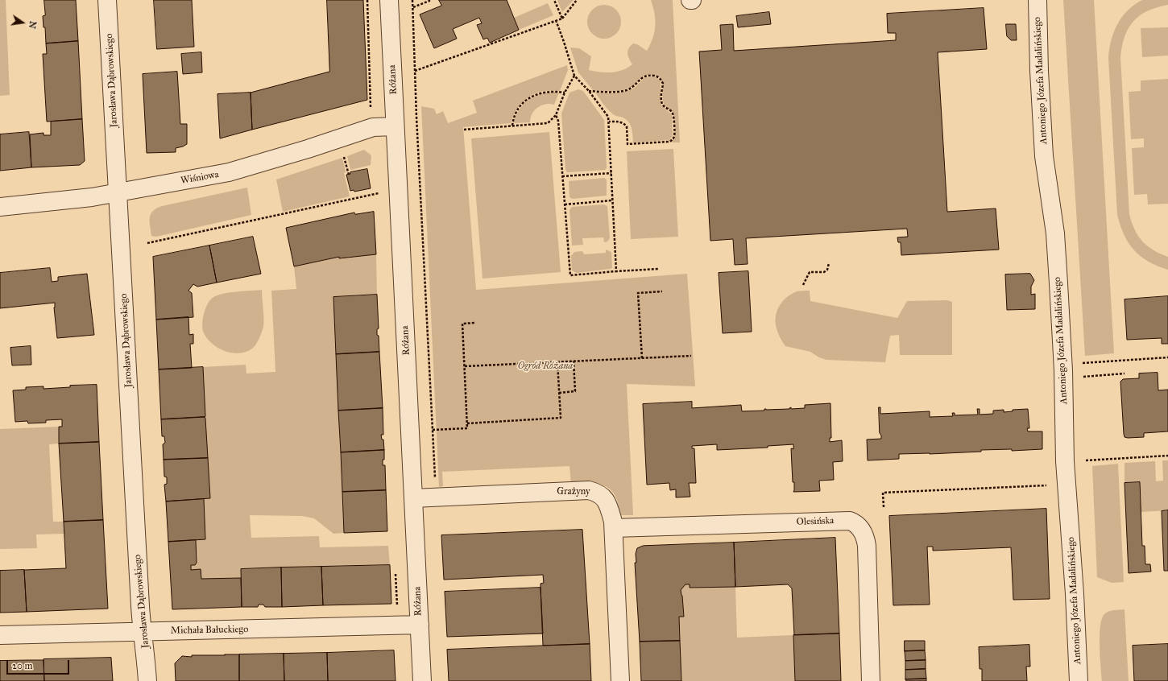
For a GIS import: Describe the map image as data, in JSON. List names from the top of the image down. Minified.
{"streets":{"street":["Różana","Jarosława Dąbrowskiego","Antoniego Józefa Madalińskiego","Wiśniowa","Grażyny","Olesińska","Michała Bałuckiego"]},"crossings":[["Różana","Wiśniowa"],["Różana","Grażyny"],["Różana","Michała Bałuckiego"],["Jarosława Dąbrowskiego","Wiśniowa"],["Jarosława Dąbrowskiego","Michała Bałuckiego"],["Grażyny","Olesińska"]],"parks":["Ogród Różana"],"scale_bar":"20 m","north":"right"}
